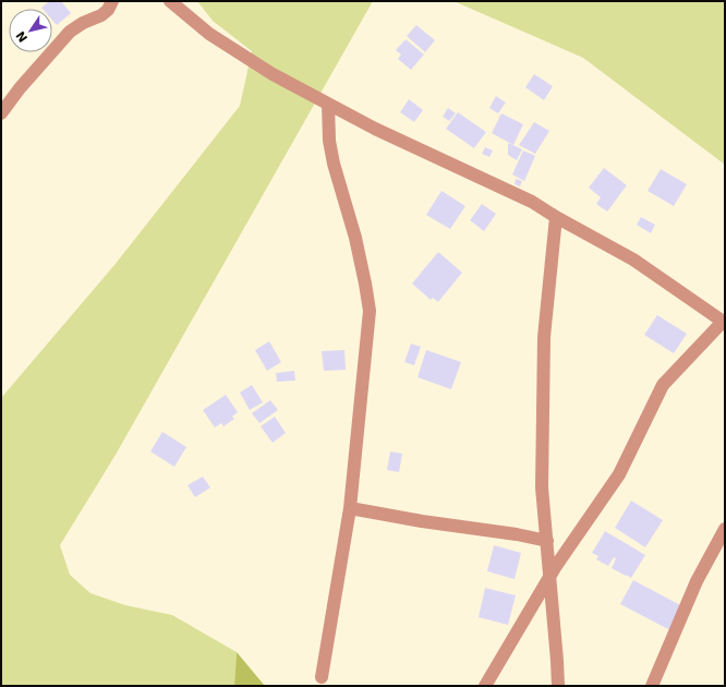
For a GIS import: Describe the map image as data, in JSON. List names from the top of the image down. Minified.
{"north":"bottom left"}
